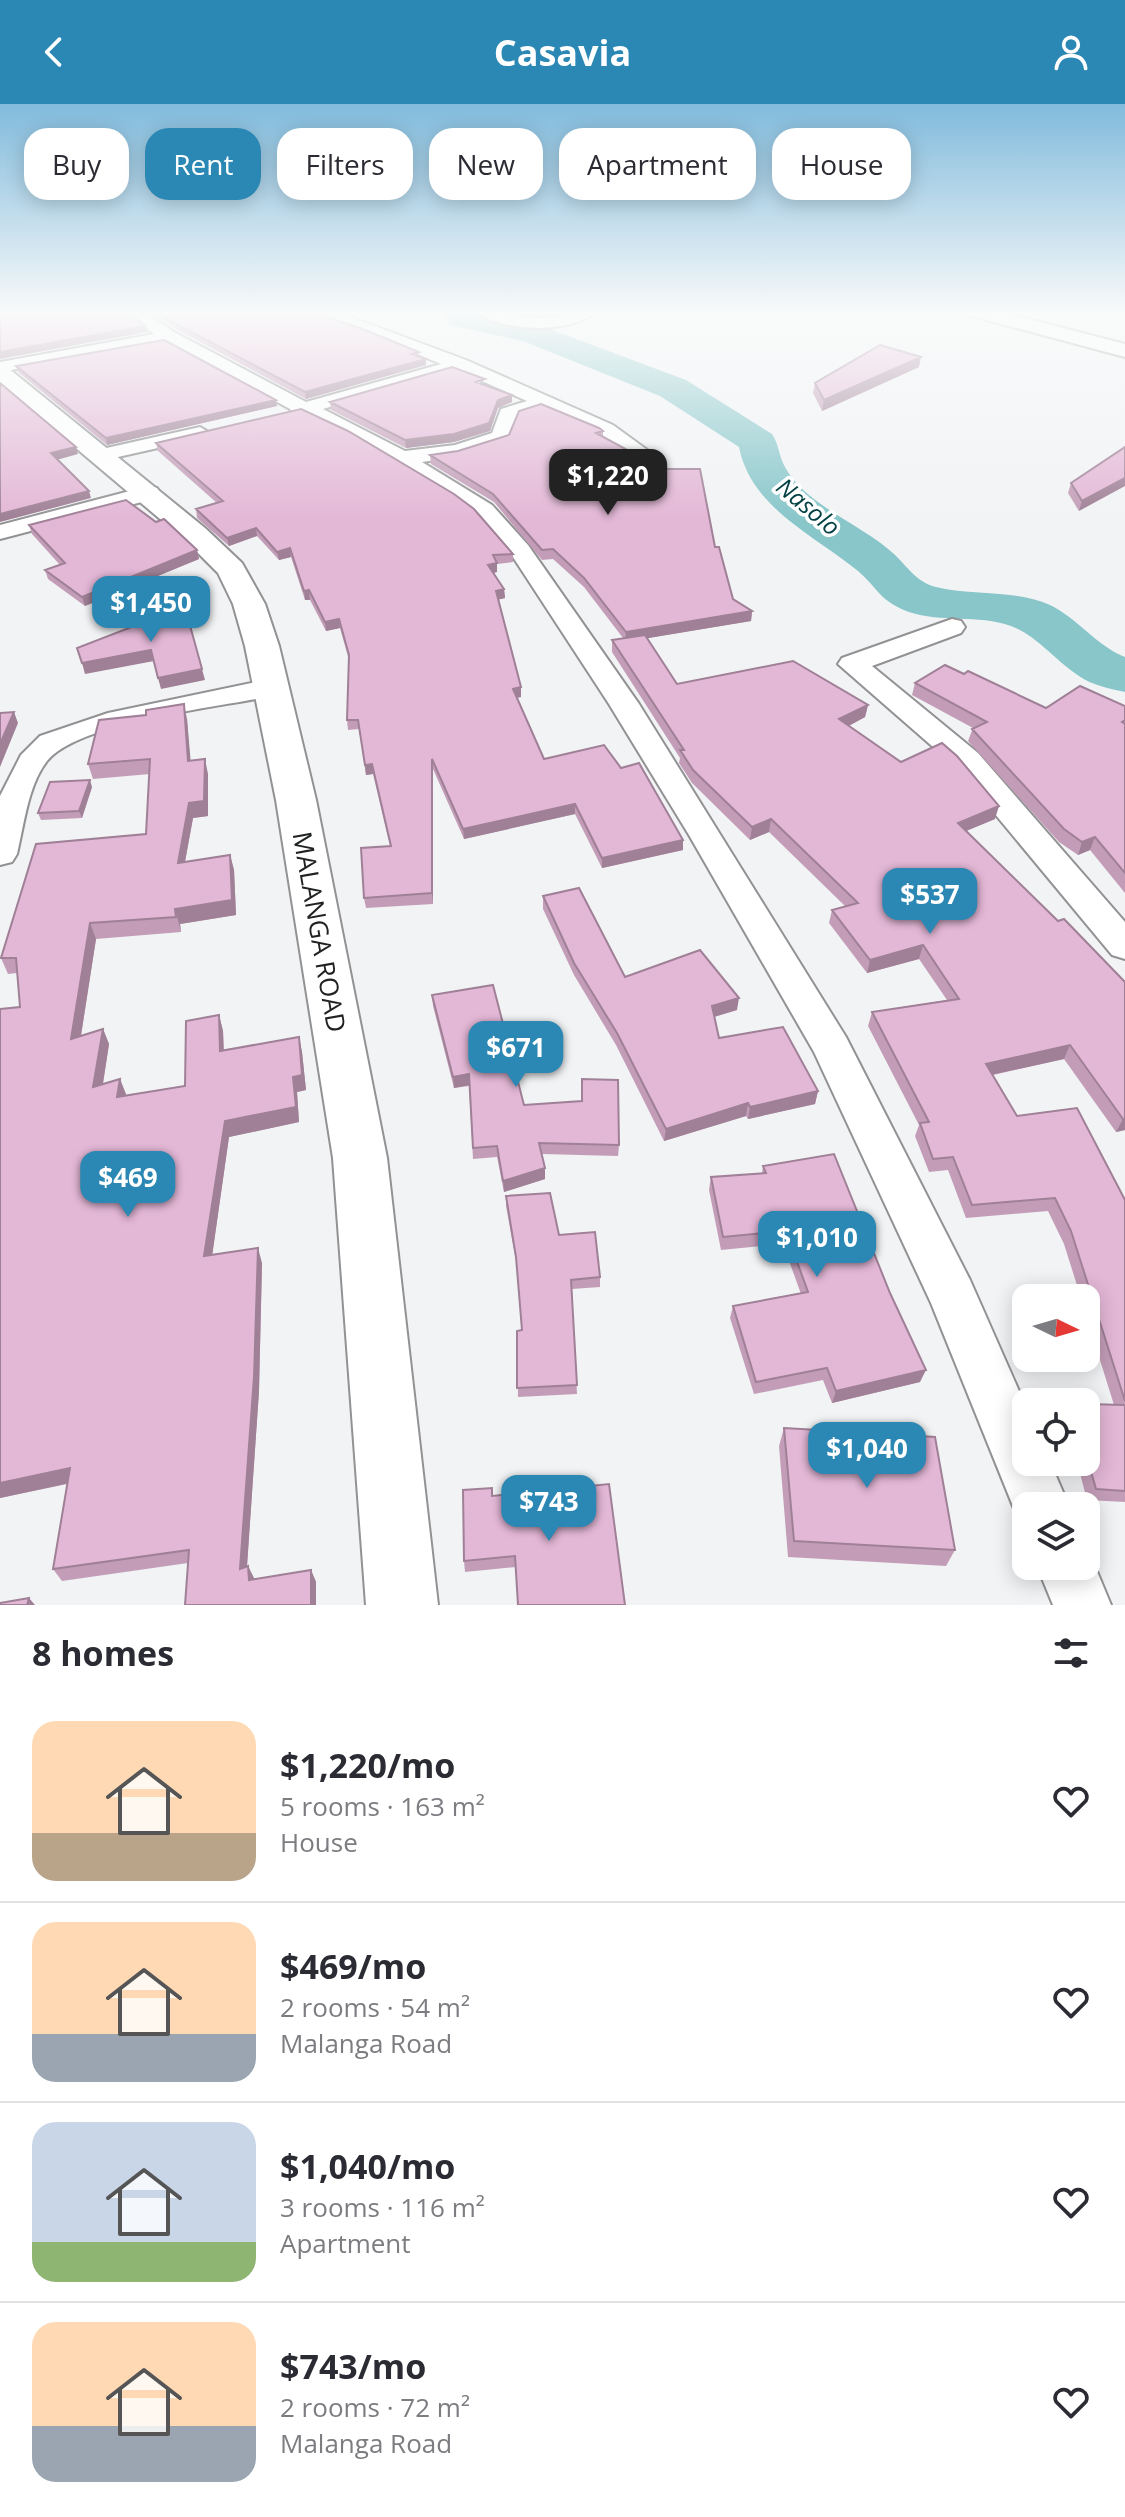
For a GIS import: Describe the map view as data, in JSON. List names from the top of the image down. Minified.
{"streets":{"street":["MALANGA ROAD"]},"water":["Nasolo"],"north":"right","page":{"header":"Casavia","chip":["Buy","Rent","Filters","New","Apartment","House"],"price":["$1,220","$1,450","$537","$671","$469","$1,010","$1,040","$743"],"heading":"8 homes","list":[{"name":"$1,220/mo","note":"5 rooms · 163 m² · House"},{"name":"$469/mo","note":"2 rooms · 54 m² · Malanga Road"},{"name":"$1,040/mo","note":"3 rooms · 116 m² · Apartment"},{"name":"$743/mo","note":"2 rooms · 72 m² · Malanga Road"}]}}
